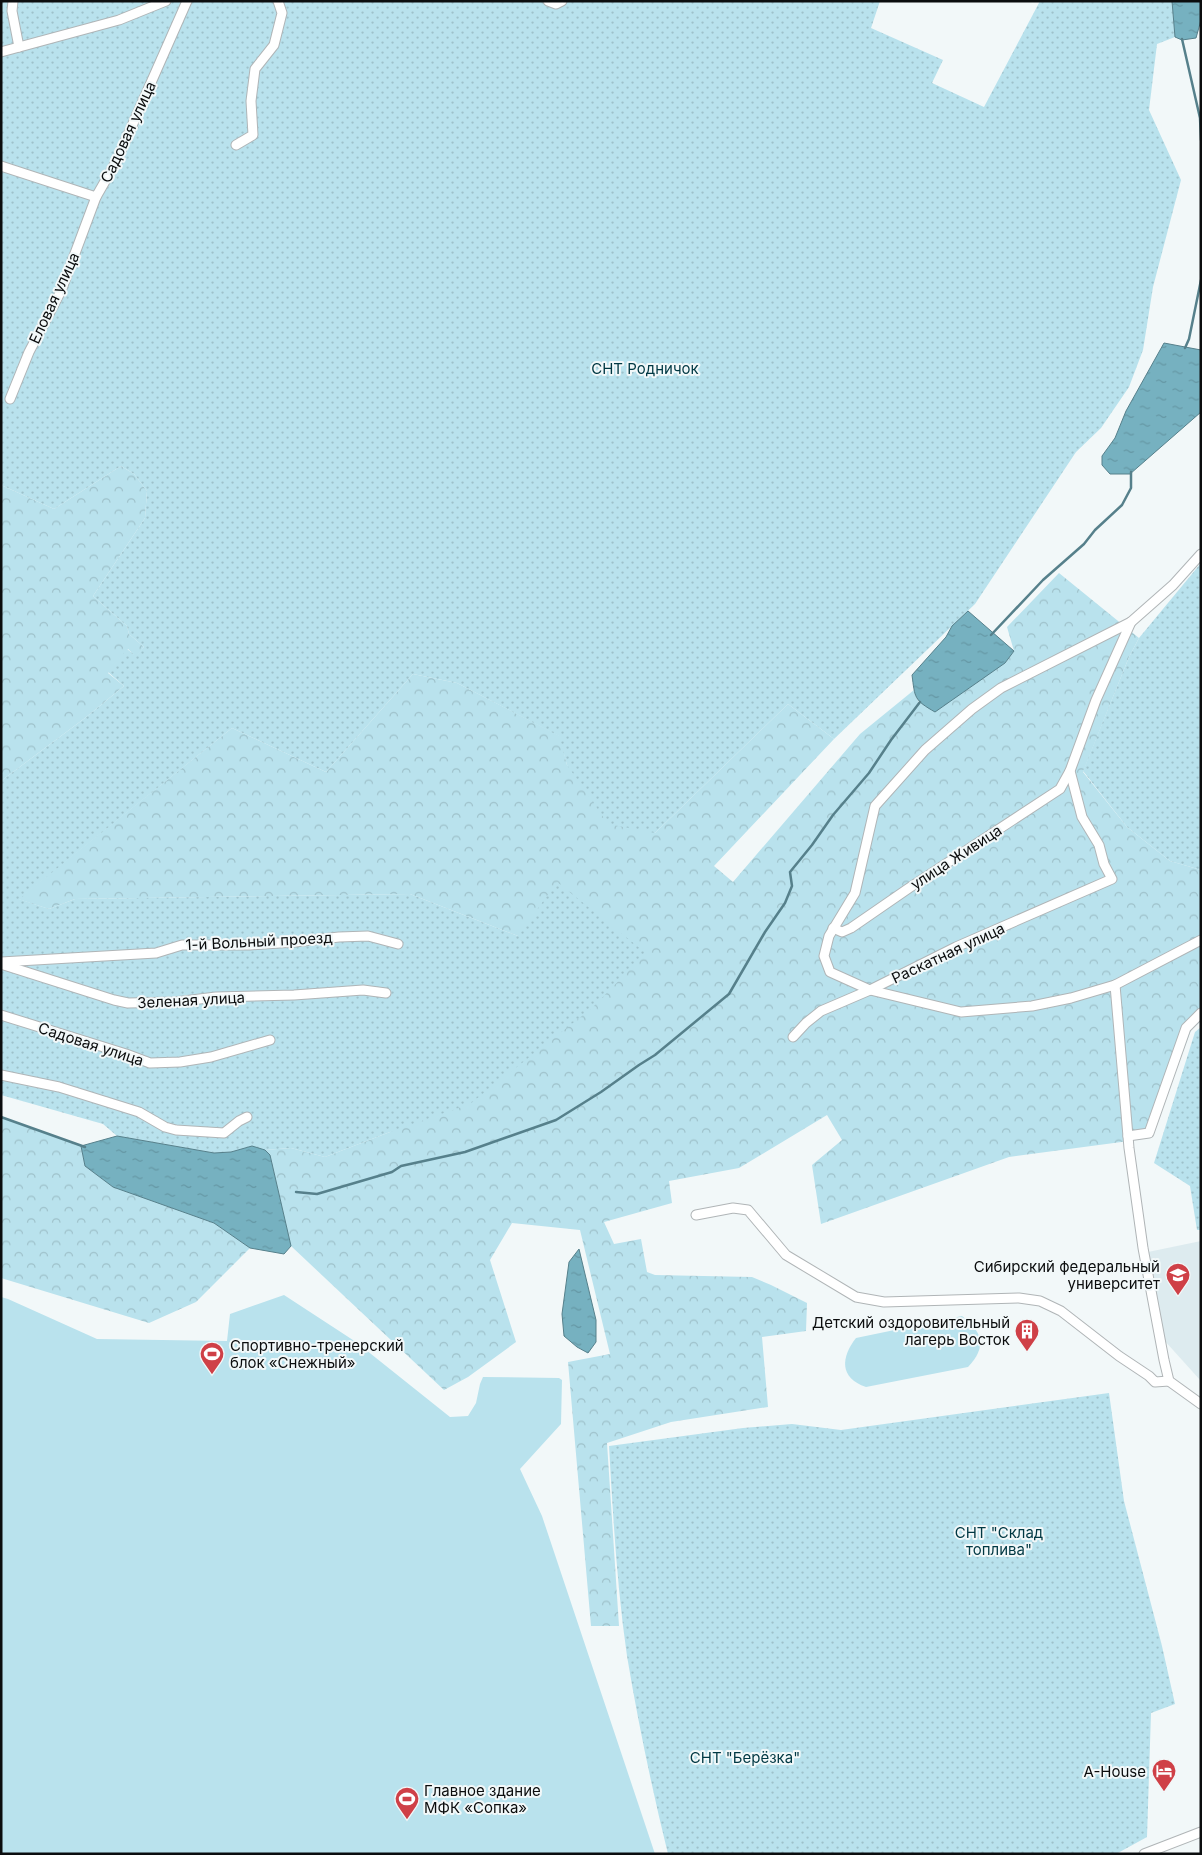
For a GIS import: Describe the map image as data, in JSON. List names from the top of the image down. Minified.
{"streets":{"street":["Садовая улица","Еловая улица","улица Живица","1-й Вольный проезд","Раскатная улица","Зеленая улица"]},"crossings":[["Садовая улица","Еловая улица"],["улица Живица","Раскатная улица"],["1-й Вольный проезд","Зеленая улица"]],"parks":["СНТ Родничок","СНТ \"Склад топлива\"","СНТ \"Берёзка\""],"places":{"school or university":["Сибирский федеральный университет"],"building":["Детский оздоровительный лагерь Восток"],"sports":["Спортивно-тренерский блок «Снежный»","Главное здание МФК «Сопка»"],"hotel":["A-House"]}}
